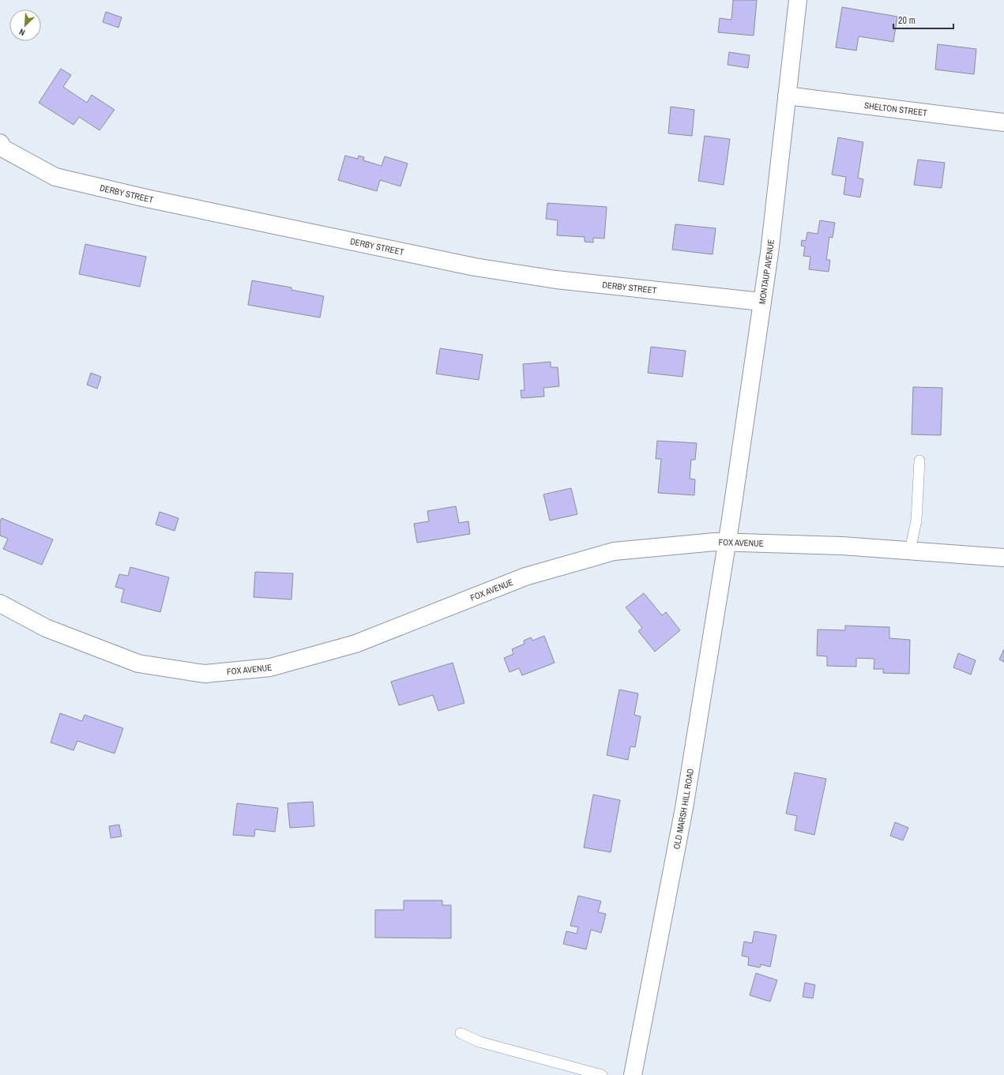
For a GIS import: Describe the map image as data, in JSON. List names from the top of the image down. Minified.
{"streets":{"street":["SHELTON STREET","DERBY STREET","MONTAUP AVENUE","FOX AVENUE","OLD MARSH HILL ROAD"]},"crossings":[["SHELTON STREET","MONTAUP AVENUE"],["DERBY STREET","MONTAUP AVENUE"],["MONTAUP AVENUE","FOX AVENUE"],["MONTAUP AVENUE","OLD MARSH HILL ROAD"],["FOX AVENUE","OLD MARSH HILL ROAD"]],"scale_bar":"20 m","north":"bottom left"}
